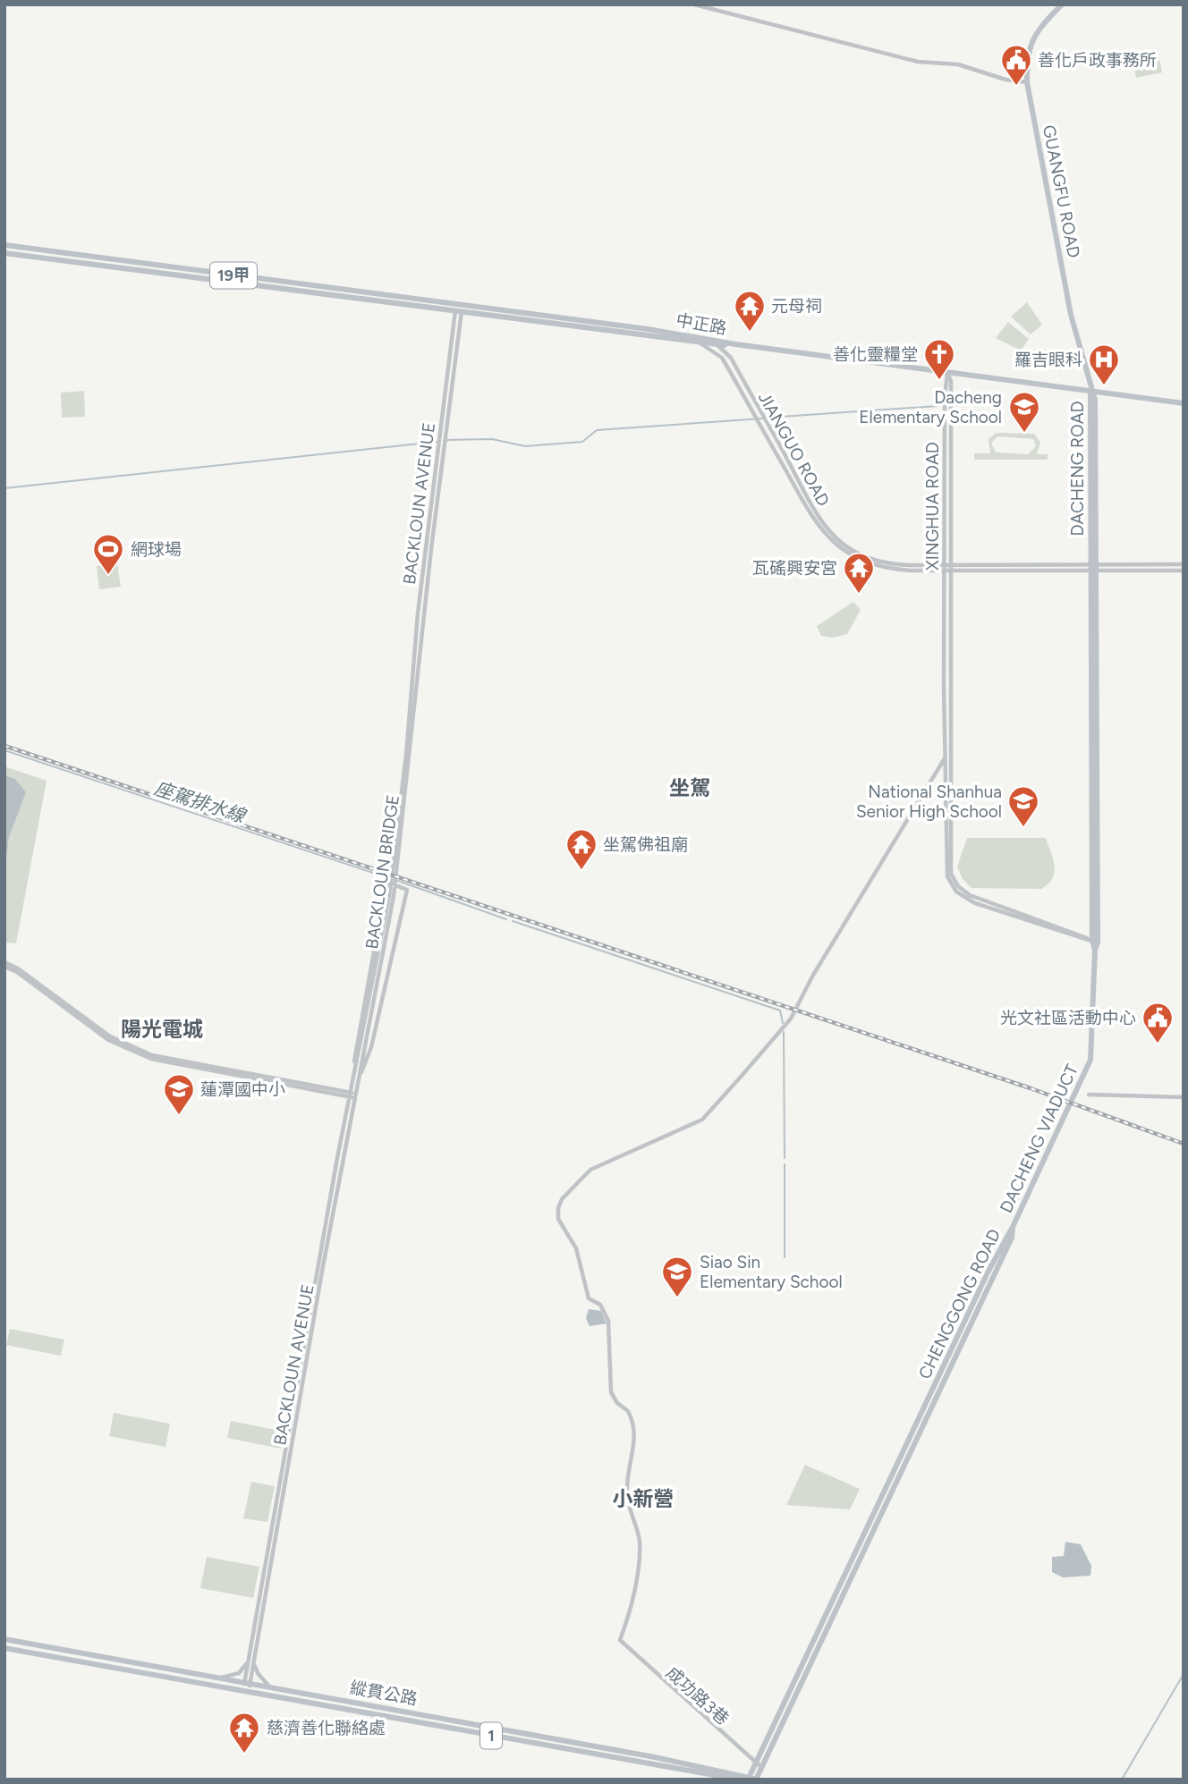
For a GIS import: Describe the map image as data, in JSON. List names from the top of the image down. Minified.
{"streets":{"main road":["GUANGFU ROAD","19甲","中正路","DACHENG ROAD","DACHENG VIADUCT","CHENGGONG ROAD","縱貫公路","1"],"street":["JIANGUO ROAD","BACKLOUN AVENUE","XINGHUA ROAD","BACKLOUN BRIDGE","成功路3巷"]},"crossings":[["GUANGFU ROAD","19甲"],["GUANGFU ROAD","DACHENG ROAD"],["19甲","中正路"],["19甲","DACHENG ROAD"],["19甲","BACKLOUN AVENUE"],["19甲","XINGHUA ROAD"],["中正路","JIANGUO ROAD"],["中正路","BACKLOUN AVENUE"],["JIANGUO ROAD","DACHENG ROAD"],["JIANGUO ROAD","XINGHUA ROAD"],["DACHENG ROAD","XINGHUA ROAD"],["DACHENG ROAD","DACHENG VIADUCT"],["BACKLOUN AVENUE","BACKLOUN BRIDGE"],["BACKLOUN AVENUE","縱貫公路"],["XINGHUA ROAD","DACHENG VIADUCT"],["XINGHUA ROAD","成功路3巷"],["DACHENG VIADUCT","CHENGGONG ROAD"],["CHENGGONG ROAD","縱貫公路"],["CHENGGONG ROAD","成功路3巷"]],"districts":["坐駕","陽光電城","小新營"],"water":["座駕排水線"],"places":{"public building":["善化戶政事務所","光文社區活動中心"],"temple":["元母祠","瓦磘興安宮","坐駕佛祖廟","慈濟善化聯絡處"],"church":["善化靈糧堂"],"hospital":["羅吉眼科"],"school or university":["Dacheng Elementary School","National Shanhua Senior High School","蓮潭國中小","Siao Sin Elementary School"],"sports":["網球場"]}}
